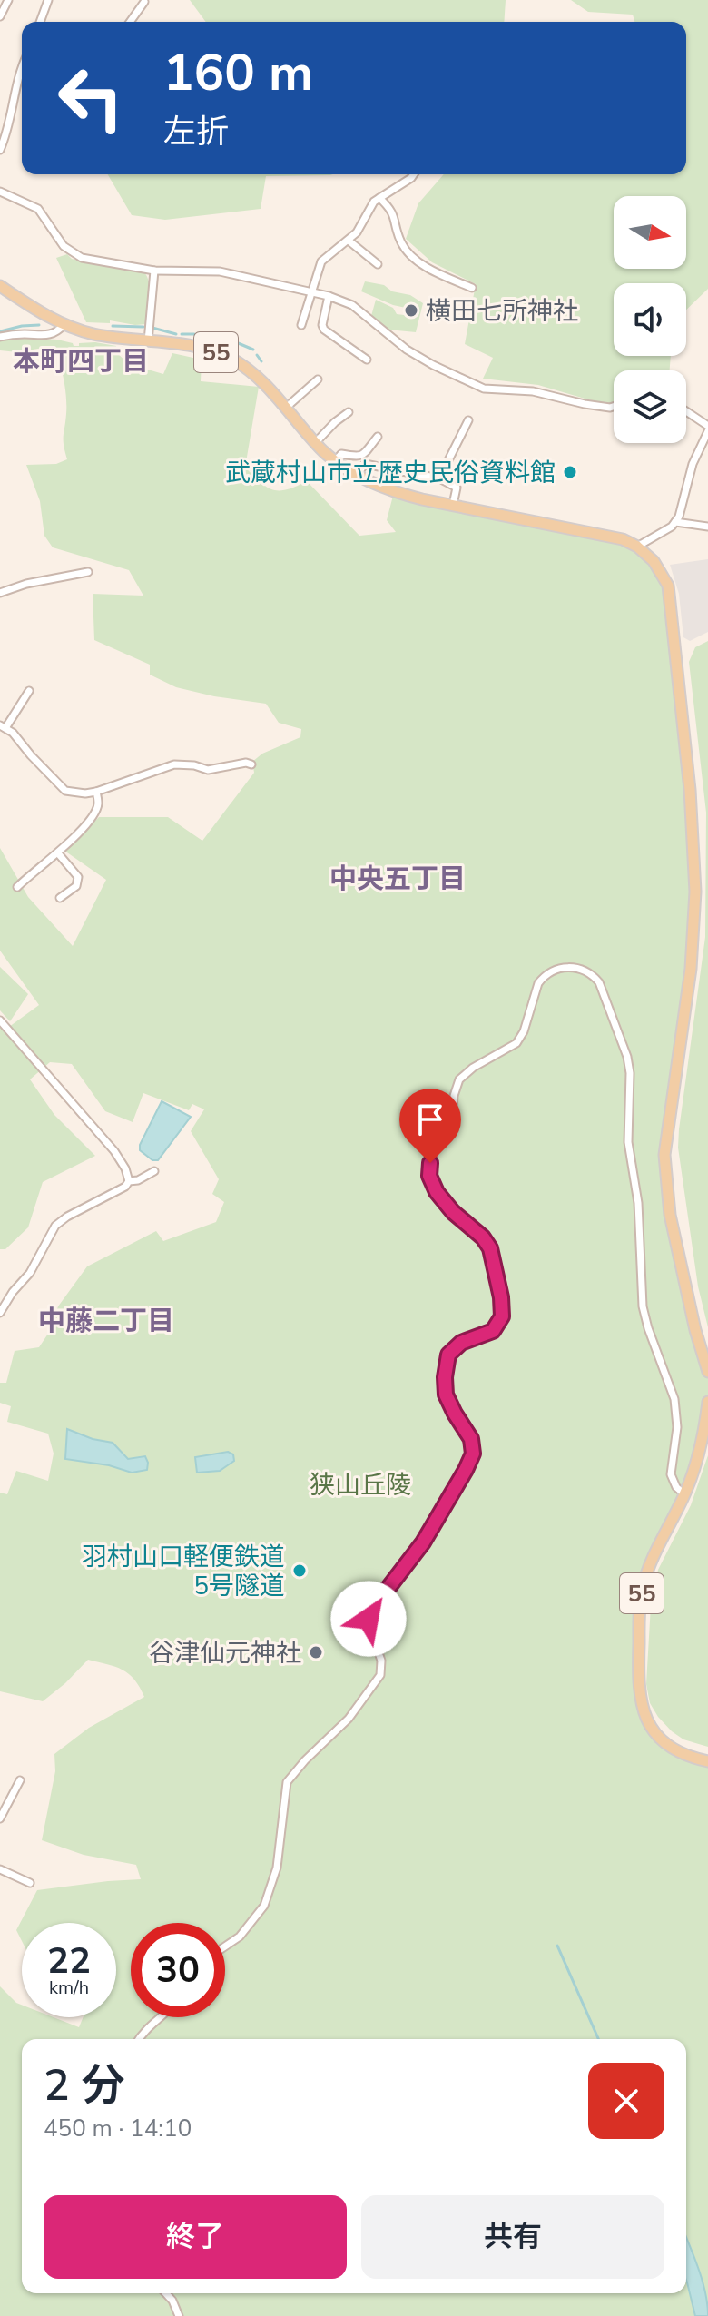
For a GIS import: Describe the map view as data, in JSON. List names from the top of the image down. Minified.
{"streets":{"main road":["55"]},"districts":["本町四丁目","中央五丁目","中藤二丁目"],"parks":["狭山丘陵"],"places":["横田七所神社","武蔵村山市立歴史民俗資料館","羽村山口軽便鉄道 5号隧道","谷津仙元神社"],"north":"right","page":{"turn":["160 m","左折"],"speed":"22 km/h","limit":"30","heading":["2 分","450 m · 14:10"],"buttons":["終了","共有"]}}
